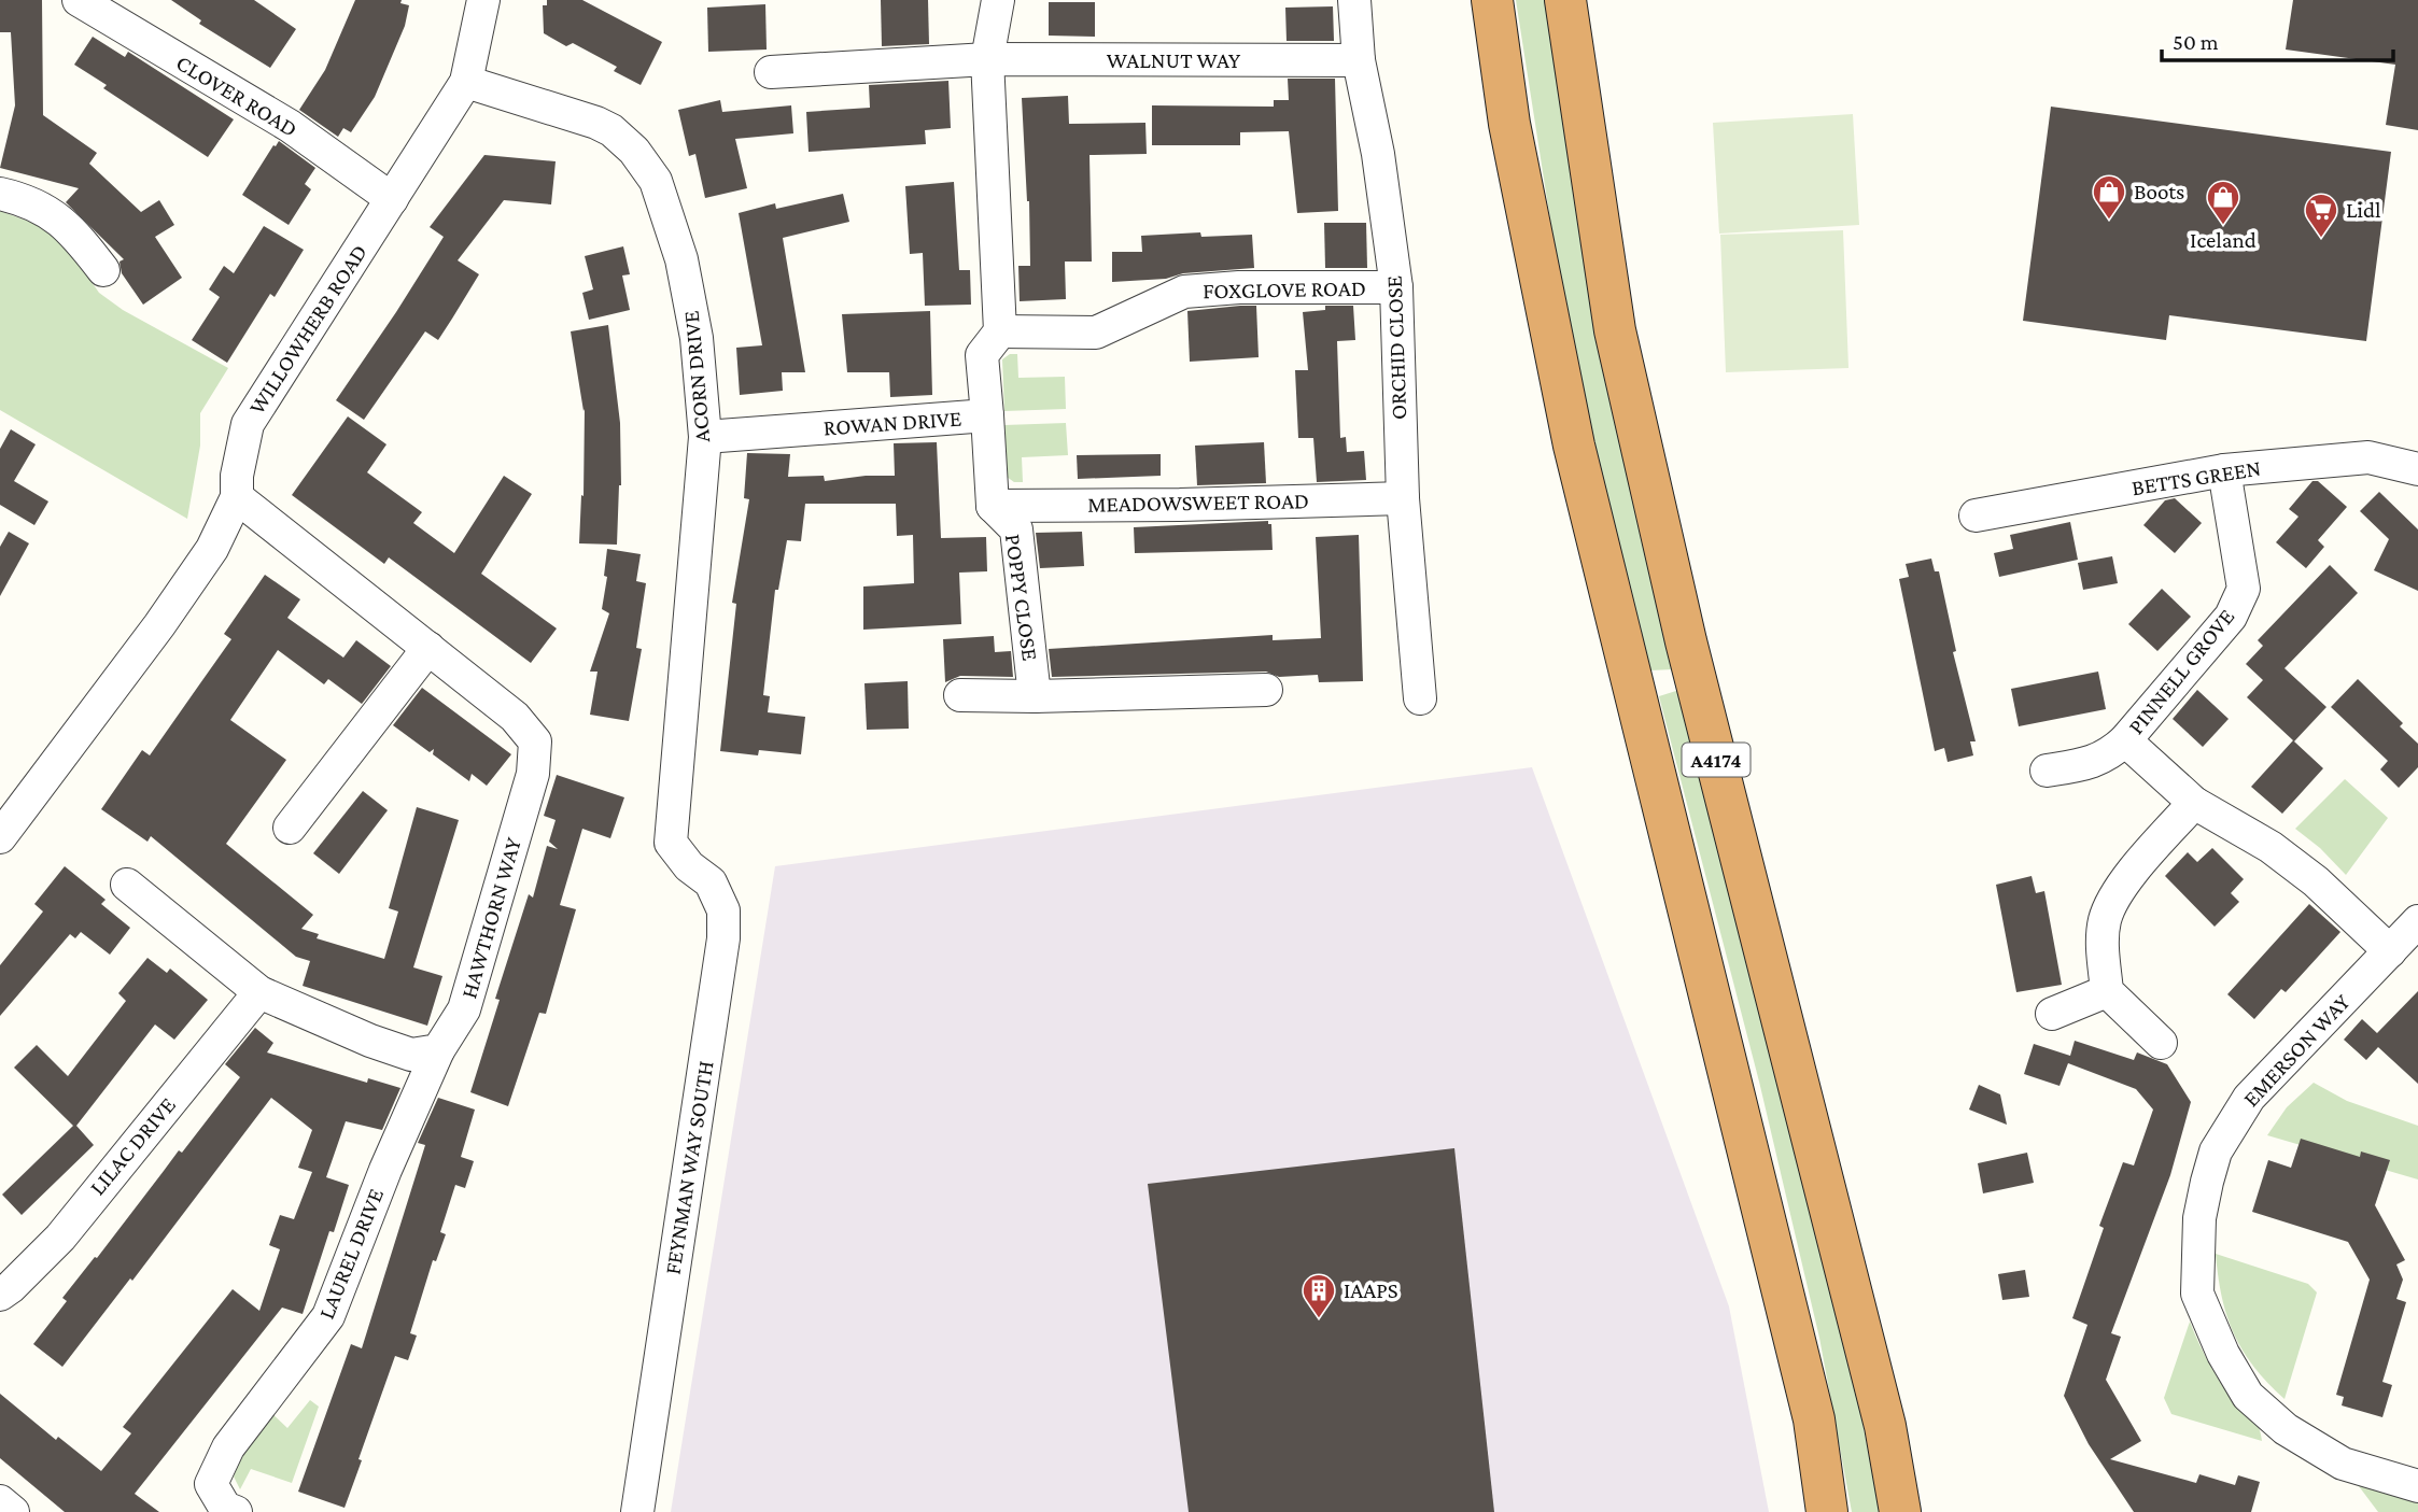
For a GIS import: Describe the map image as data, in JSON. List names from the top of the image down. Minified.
{"streets":{"highway":["A4174"],"street":["WALNUT WAY","CLOVER ROAD","FOXGLOVE ROAD","WILLOWHERB ROAD","ORCHID CLOSE","ACORN DRIVE","ROWAN DRIVE","BETTS GREEN","MEADOWSWEET ROAD","POPPY CLOSE","PINNELL GROVE","HAWTHORN WAY","EMERSON WAY","LILAC DRIVE","FEYNMAN WAY SOUTH","LAUREL DRIVE"]},"crossings":[["WALNUT WAY","ORCHID CLOSE"],["CLOVER ROAD","WILLOWHERB ROAD"],["FOXGLOVE ROAD","ORCHID CLOSE"],["FOXGLOVE ROAD","ROWAN DRIVE"],["WILLOWHERB ROAD","ACORN DRIVE"],["WILLOWHERB ROAD","HAWTHORN WAY"],["ORCHID CLOSE","MEADOWSWEET ROAD"],["ACORN DRIVE","ROWAN DRIVE"],["ACORN DRIVE","FEYNMAN WAY SOUTH"],["ROWAN DRIVE","POPPY CLOSE"],["BETTS GREEN","PINNELL GROVE"],["MEADOWSWEET ROAD","POPPY CLOSE"],["PINNELL GROVE","EMERSON WAY"],["HAWTHORN WAY","LAUREL DRIVE"]],"places":{"shop":["Boots","Iceland"],"supermarket":["Lidl"],"building":["IAAPS"]},"scale_bar":"50 m"}
